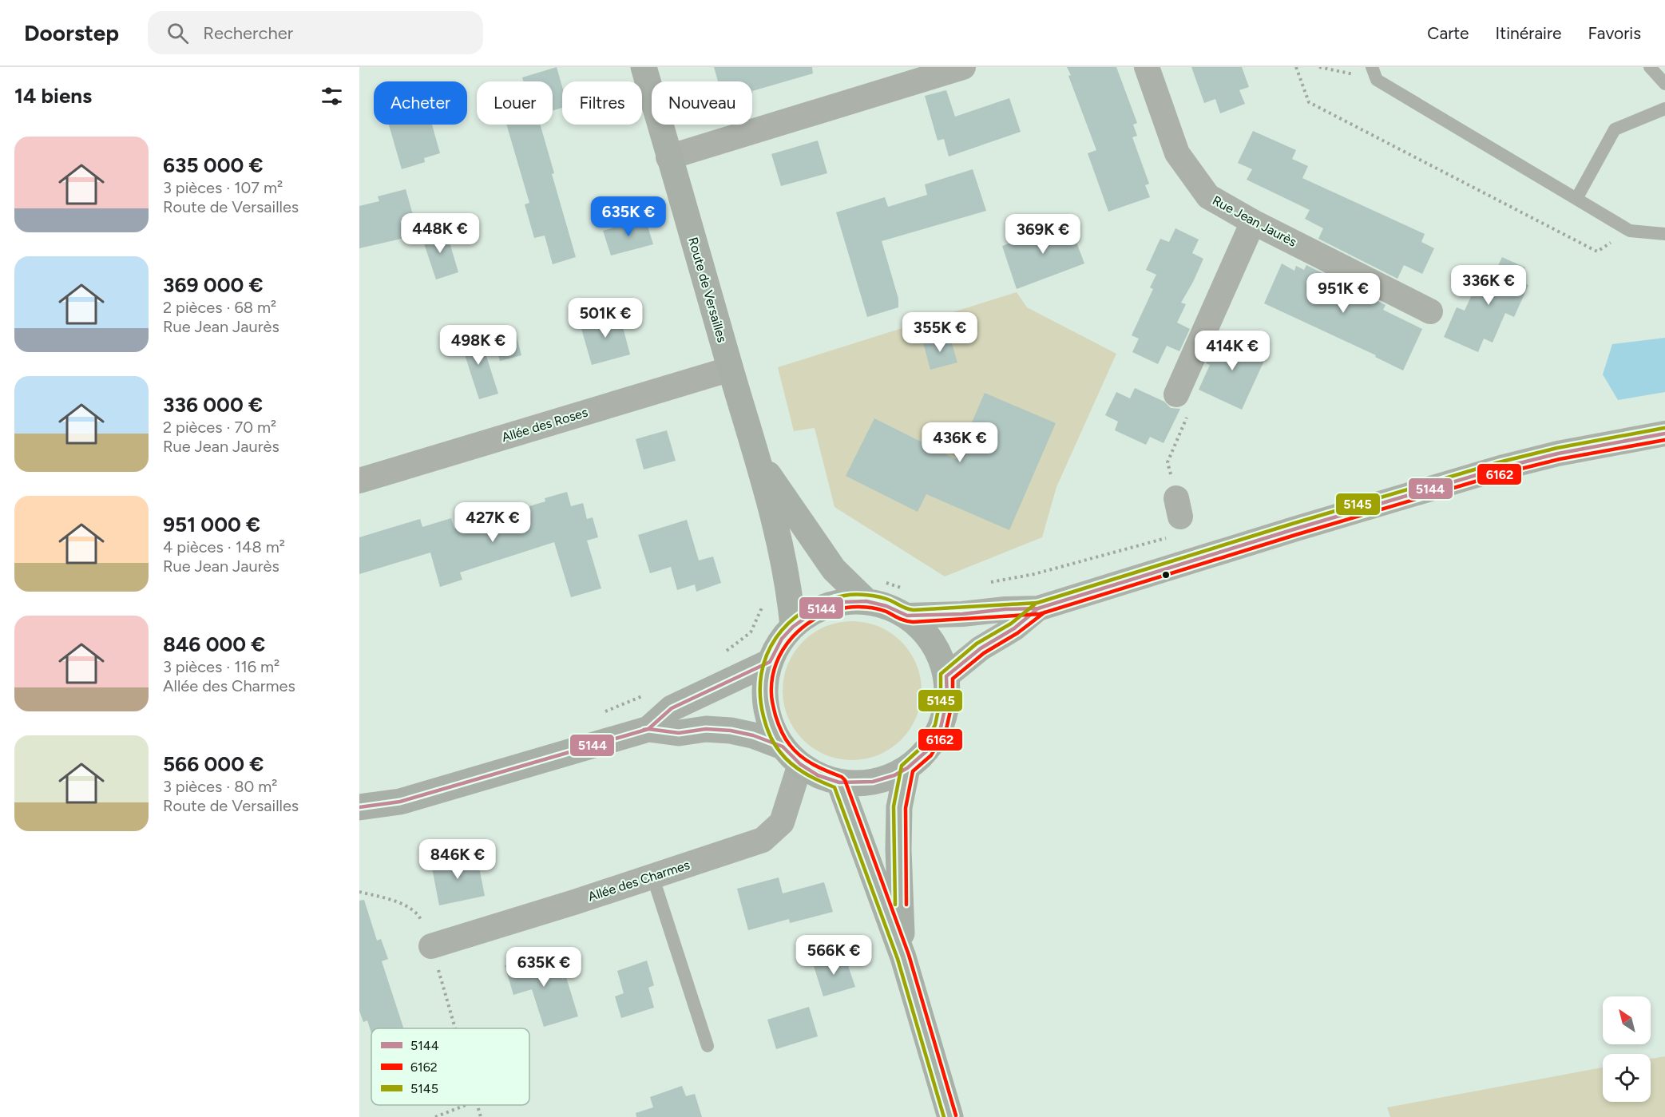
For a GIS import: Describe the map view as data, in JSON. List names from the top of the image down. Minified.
{"streets":{"main road":["Route de Versailles"],"street":["Rue Jean Jaurès","Allée des Roses","Allée des Charmes"]},"crossings":[["Route de Versailles","Allée des Roses"]],"lines":["transit line 5145","transit line 5144","transit line 6162"],"legend":["5144","6162","5145"],"north":"top left","page":{"header":"Doorstep","search":"Rechercher","nav":["Carte","Itinéraire","Favoris"],"heading":"14 biens","chip":["Acheter","Louer","Filtres","Nouveau"],"list":[{"name":"635 000 €","note":"3 pièces · 107 m² · Route de Versailles"},{"name":"369 000 €","note":"2 pièces · 68 m² · Rue Jean Jaurès"},{"name":"336 000 €","note":"2 pièces · 70 m² · Rue Jean Jaurès"},{"name":"951 000 €","note":"4 pièces · 148 m² · Rue Jean Jaurès"},{"name":"846 000 €","note":"3 pièces · 116 m² · Allée des Charmes"},{"name":"566 000 €","note":"3 pièces · 80 m² · Route de Versailles"}],"price":["635K €","448K €","369K €","336K €","951K €","501K €","355K €","498K €","414K €","436K €","427K €","846K €","566K €","635K €"]}}
